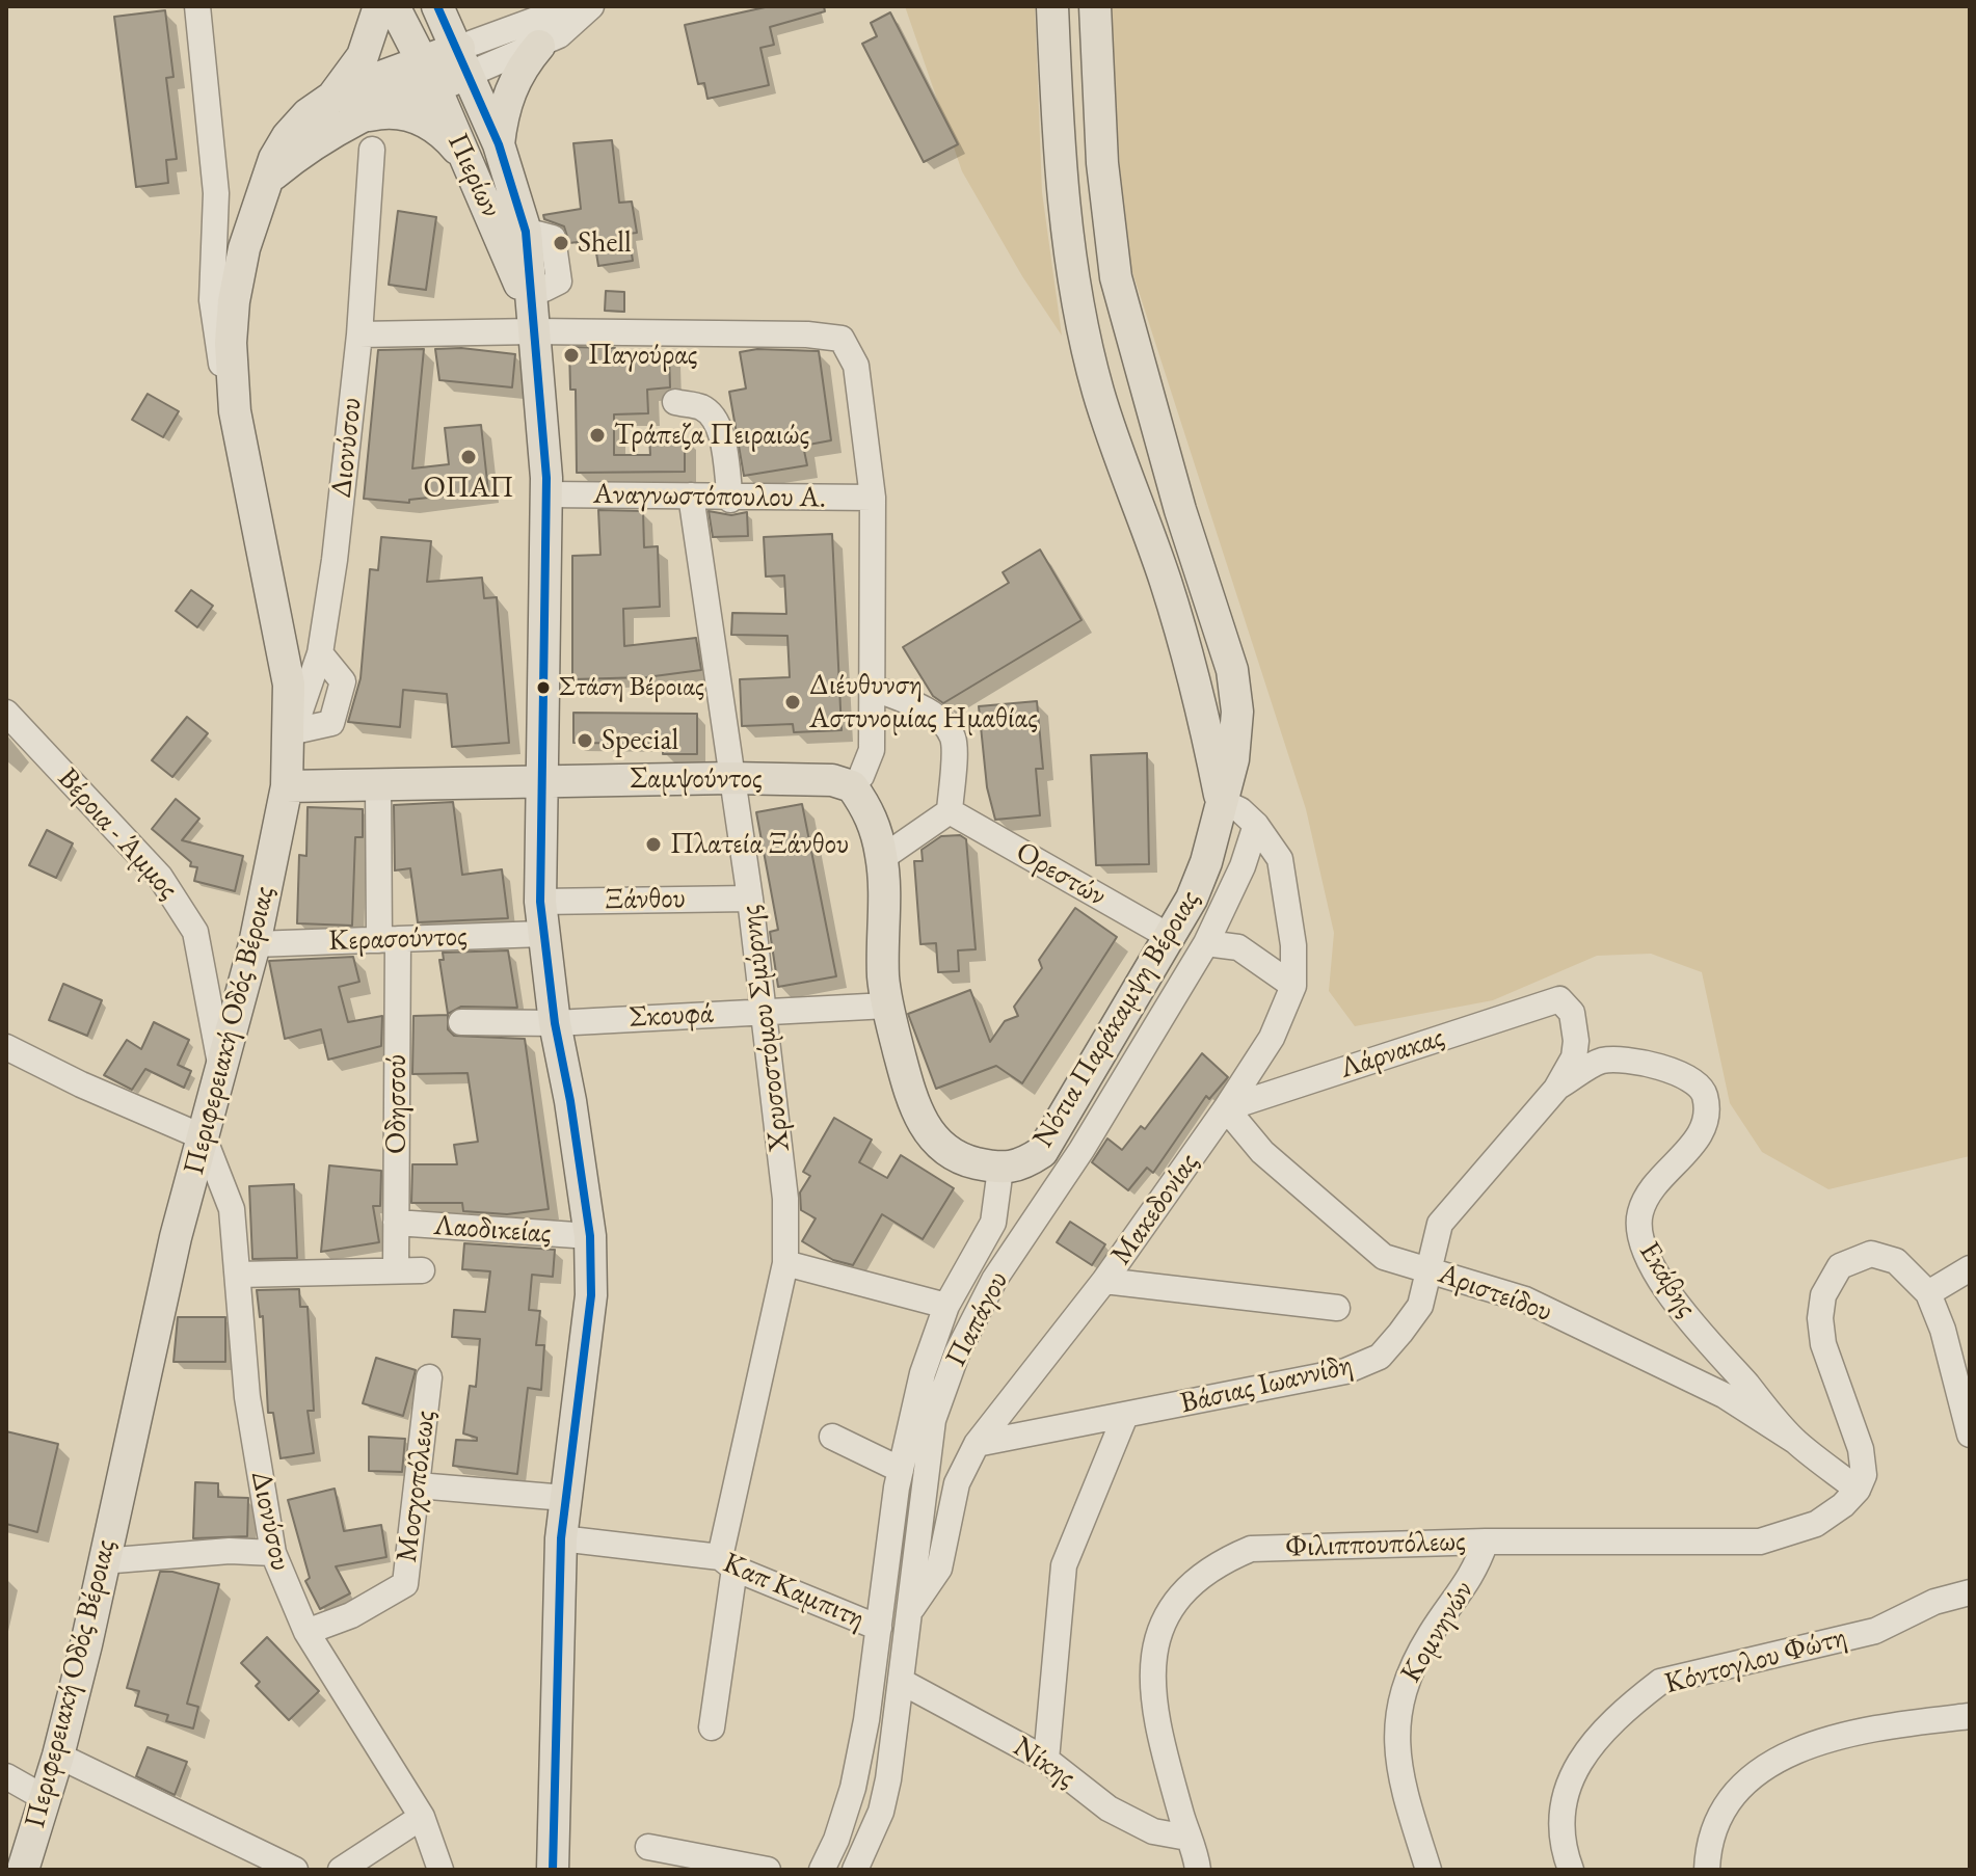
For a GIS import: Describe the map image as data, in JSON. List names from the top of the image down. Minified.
{"streets":{"main road":["Πιερίων","Σαμψούντος","Νότια Παράκαμψη Βέροιας","Περιφερειακή Οδός Βέροιας"],"street":["Διονύσου","Αναγνωστόπουλου Α.","Βέροια - Άμμος","Ορεστών","Ξάνθου","Κερασούντος","Σκουφά","Χρυσοστόμου Σμύρνης","Λάρνακας","Οδησσού","Μακεδονίας","Λαοδικείας","Εκάβης","Αριστείδου","Παπάγου","Βάσιας Ιωαννίδη","Μοσχοπόλεως","Φιλιππουπόλεως","Καπ Καμπιτη","Κομνηνών","Κόντογλου Φώτη","Νίκης"]},"crossings":[["Πιερίων","Αναγνωστόπουλου Α."],["Πιερίων","Σαμψούντος"],["Πιερίων","Ξάνθου"],["Πιερίων","Κερασούντος"],["Πιερίων","Σκουφά"],["Πιερίων","Περιφερειακή Οδός Βέροιας"],["Πιερίων","Λαοδικείας"],["Πιερίων","Καπ Καμπιτη"],["Διονύσου","Περιφερειακή Οδός Βέροιας"],["Διονύσου","Λαοδικείας"],["Διονύσου","Μοσχοπόλεως"],["Αναγνωστόπουλου Α.","Χρυσοστόμου Σμύρνης"],["Σαμψούντος","Νότια Παράκαμψη Βέροιας"],["Σαμψούντος","Χρυσοστόμου Σμύρνης"],["Βέροια - Άμμος","Περιφερειακή Οδός Βέροιας"],["Ορεστών","Νότια Παράκαμψη Βέροιας"],["Ξάνθου","Χρυσοστόμου Σμύρνης"],["Κερασούντος","Περιφερειακή Οδός Βέροιας"],["Κερασούντος","Οδησσού"],["Σκουφά","Νότια Παράκαμψη Βέροιας"],["Σκουφά","Χρυσοστόμου Σμύρνης"],["Νότια Παράκαμψη Βέροιας","Μακεδονίας"],["Νότια Παράκαμψη Βέροιας","Παπάγου"],["Χρυσοστόμου Σμύρνης","Καπ Καμπιτη"],["Λάρνακας","Μακεδονίας"],["Λάρνακας","Αριστείδου"],["Λάρνακας","Βάσιας Ιωαννίδη"],["Οδησσού","Λαοδικείας"],["Μακεδονίας","Αριστείδου"],["Μακεδονίας","Παπάγου"],["Μακεδονίας","Βάσιας Ιωαννίδη"],["Εκάβης","Αριστείδου"],["Εκάβης","Βάσιας Ιωαννίδη"],["Εκάβης","Φιλιππουπόλεως"],["Αριστείδου","Βάσιας Ιωαννίδη"],["Παπάγου","Καπ Καμπιτη"],["Παπάγου","Νίκης"],["Φιλιππουπόλεως","Κομνηνών"],["Φιλιππουπόλεως","Νίκης"]],"places":["Shell","Παγούρας","Τράπεζα Πειραιώς","ΟΠΑΠ","Στάση Βέροιας","Διέυθυνση Αστυνομίας Ημαθίας","Special","Πλατεία Ξάνθου"]}
